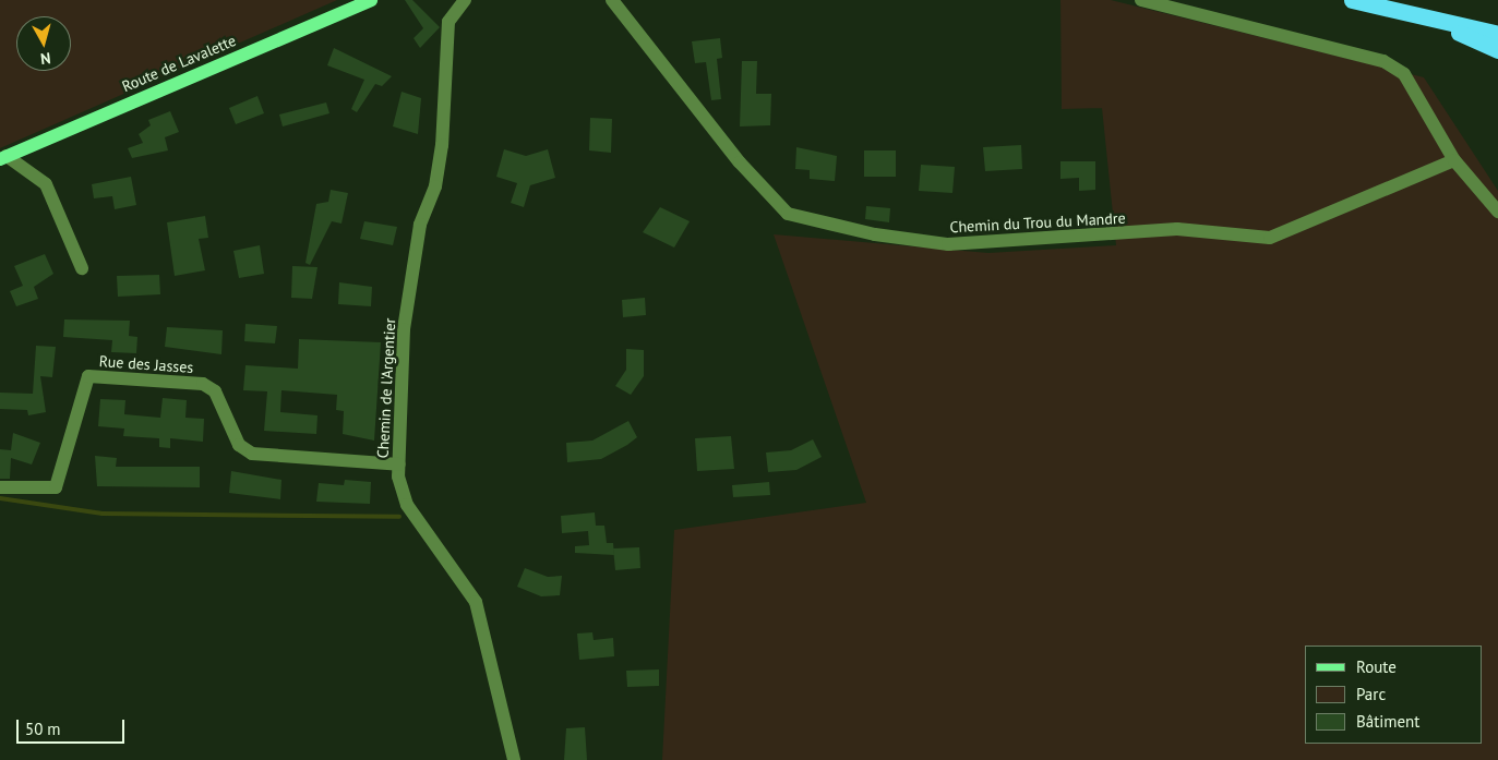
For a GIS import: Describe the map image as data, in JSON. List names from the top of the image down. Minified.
{"streets":{"main road":["Route de Lavalette"],"street":["Chemin du Trou du Mandre","Rue des Jasses","Chemin de l'Argentier"]},"crossings":[["Rue des Jasses","Chemin de l'Argentier"]],"legend":["Route","Parc","Bâtiment"],"scale_bar":"50 m","north":"bottom"}
